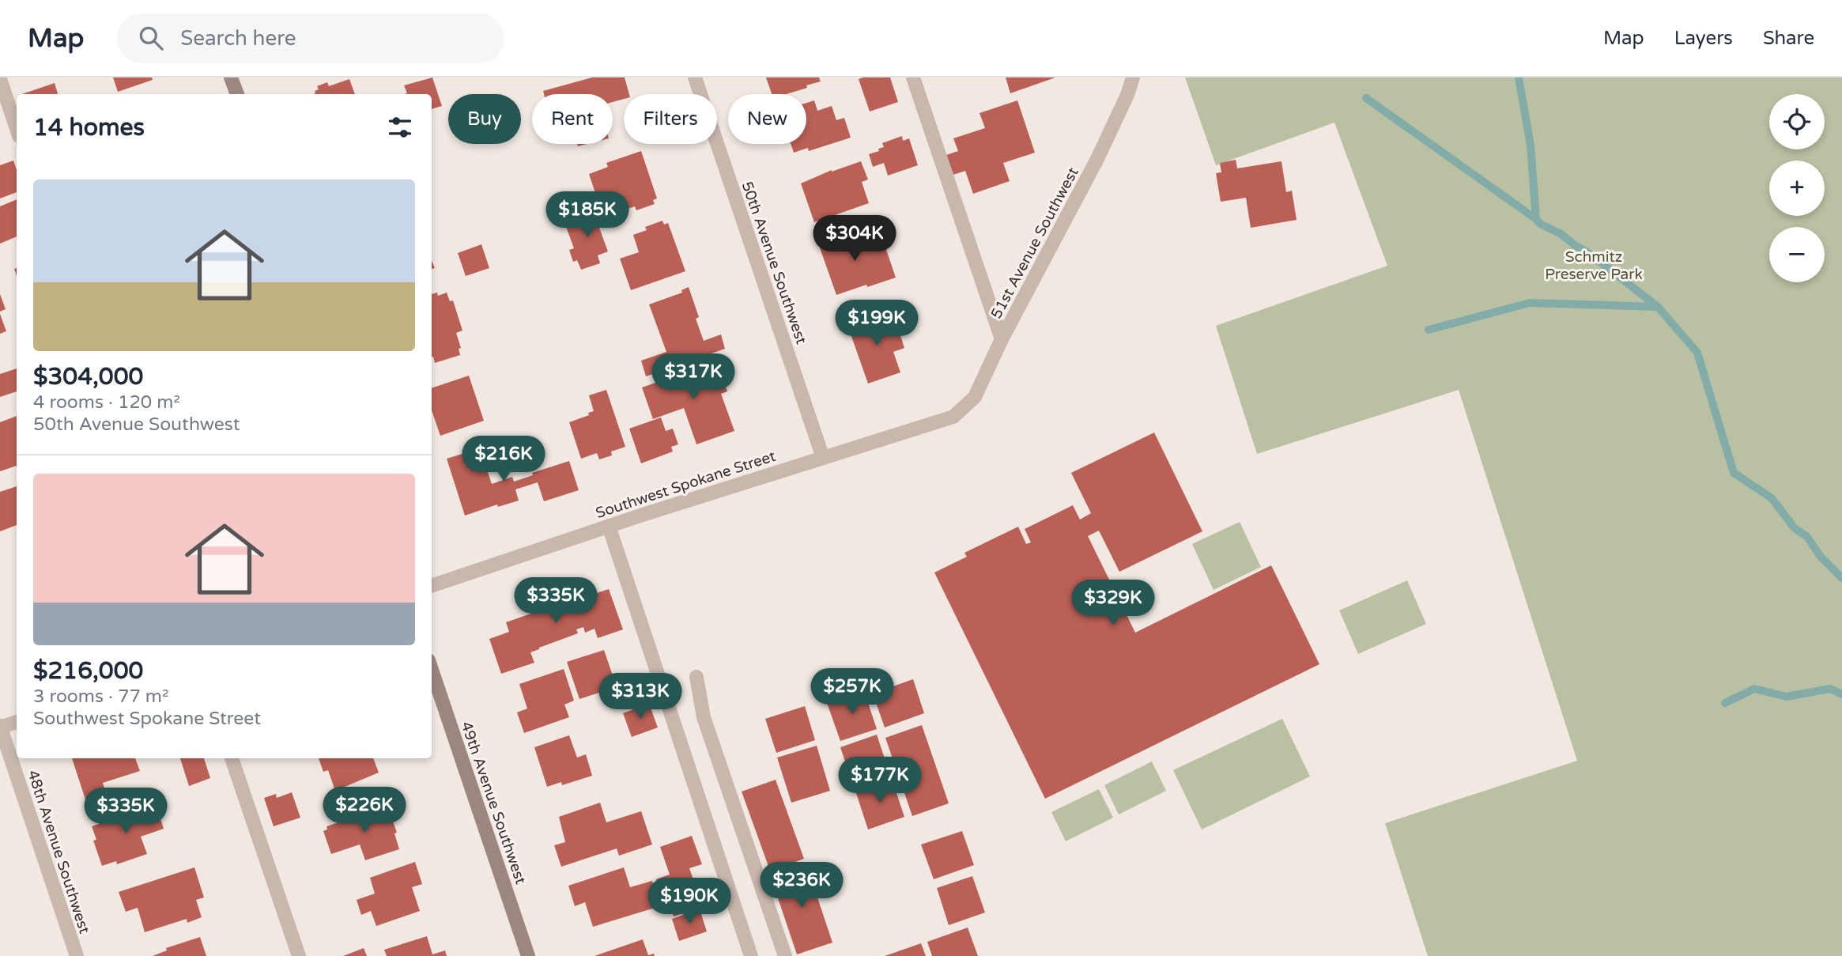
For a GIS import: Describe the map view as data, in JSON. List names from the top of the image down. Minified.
{"streets":{"street":["51st Avenue Southwest","50th Avenue Southwest","Southwest Spokane Street","49th Avenue Southwest","48th Avenue Southwest"]},"crossings":[["51st Avenue Southwest","Southwest Spokane Street"],["50th Avenue Southwest","Southwest Spokane Street"]],"parks":["Schmitz Preserve Park"],"page":{"header":"Map","search":"Search here","nav":["Map","Layers","Share"],"map_buttons":["+","−"],"chip":["Buy","Rent","Filters","New"],"heading":"14 homes","list":[{"name":"$304,000","note":"4 rooms · 120 m² · 50th Avenue Southwest"},{"name":"$216,000","note":"3 rooms · 77 m² · Southwest Spokane Street"}],"price":["$185K","$304K","$199K","$317K","$216K","$335K","$329K","$257K","$313K","$177K","$226K","$335K","$236K","$190K"]}}
